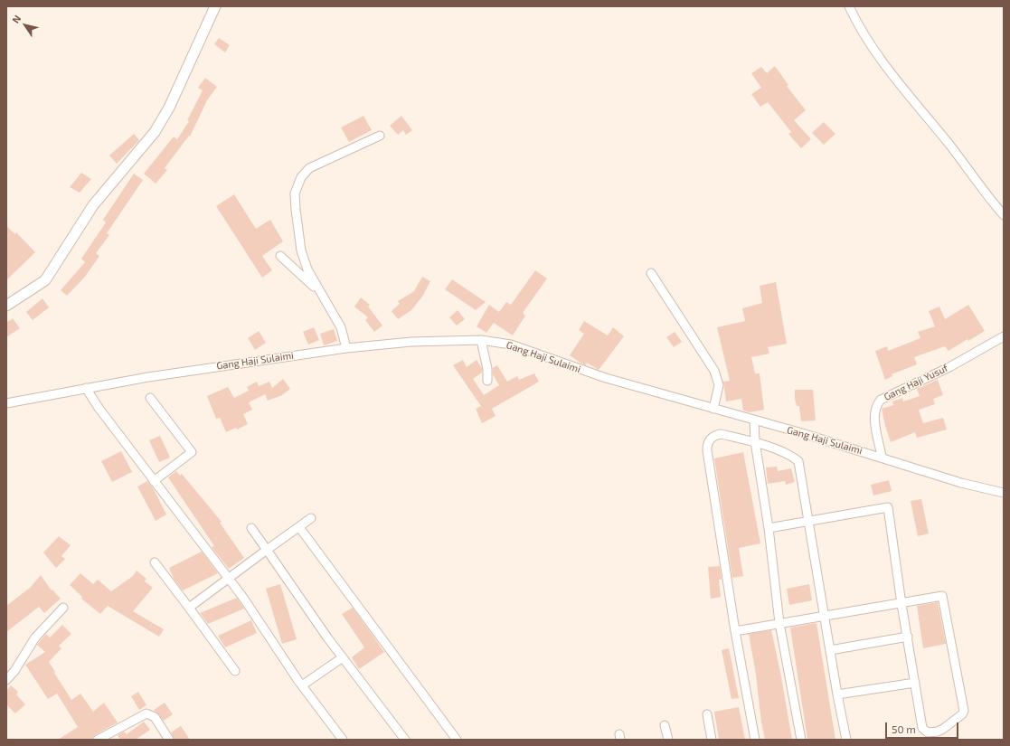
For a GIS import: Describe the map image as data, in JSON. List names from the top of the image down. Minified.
{"streets":{"street":["Gang Haji Sulaimi","Gang Haji Yusuf"]},"crossings":[["Gang Haji Sulaimi","Gang Haji Yusuf"]],"scale_bar":"50 m","north":"top left"}
